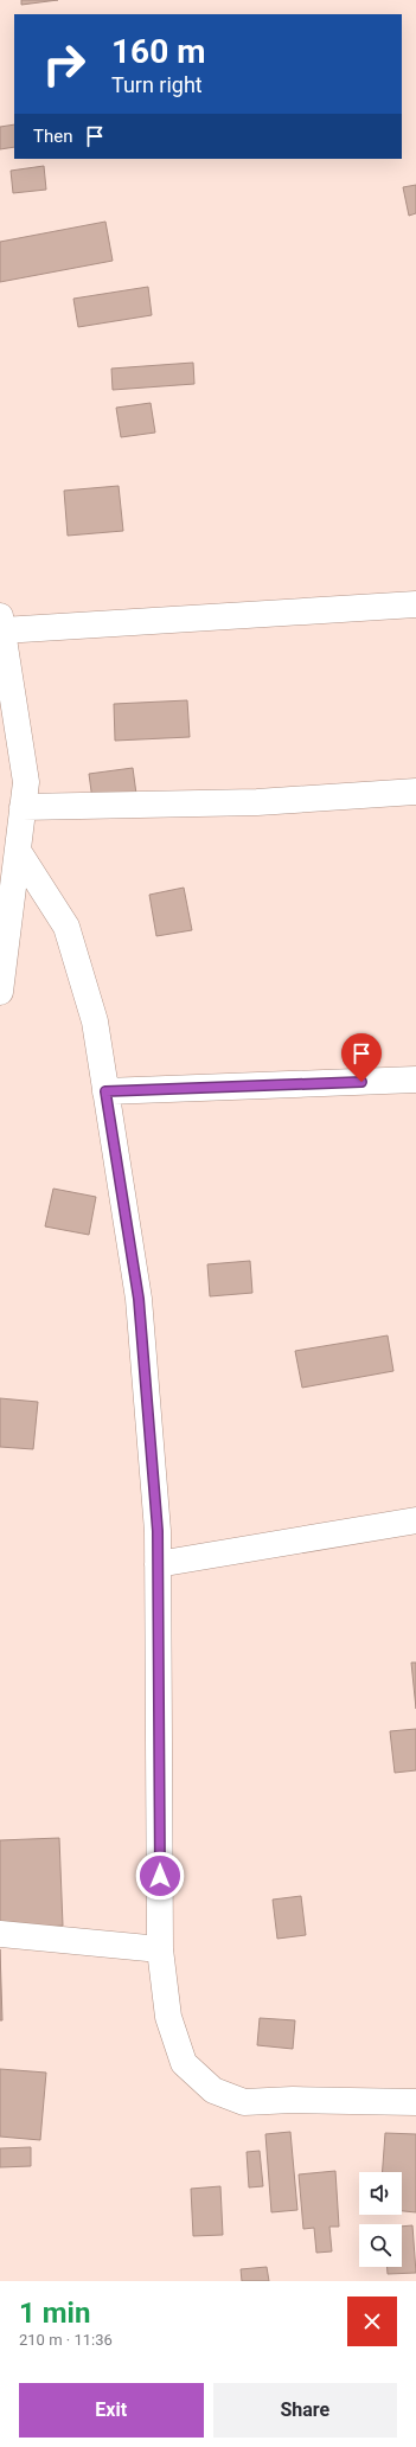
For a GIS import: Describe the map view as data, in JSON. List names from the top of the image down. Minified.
{"page":{"turn":["160 m","Turn right"],"then":"Then","heading":["1 min","210 m · 11:36"],"buttons":["Exit","Share"]}}
